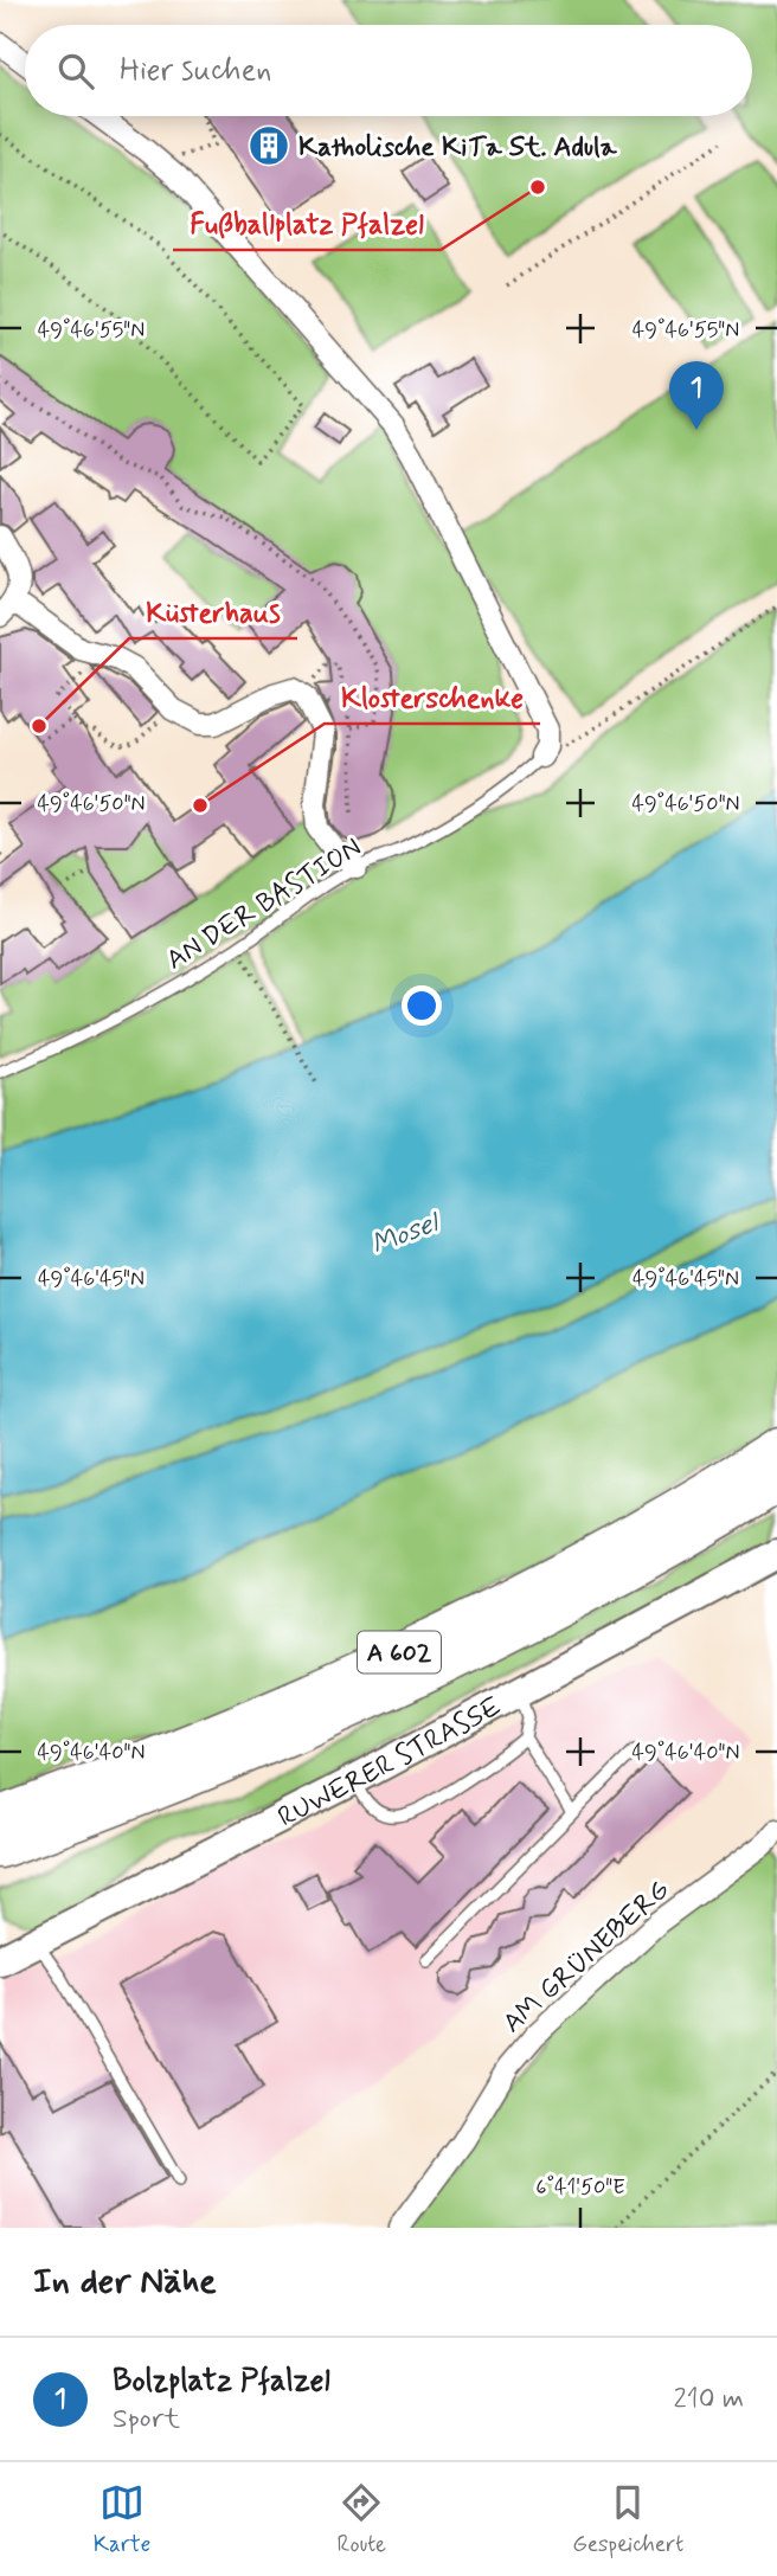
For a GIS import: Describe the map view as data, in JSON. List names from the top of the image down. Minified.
{"streets":{"highway":["A 602"],"main road":["RUWERER STRASSE"],"street":["AM GRÜNEBERG"],"lane":["AN DER BASTION"]},"water":["Mosel"],"places":{"building":["Katholische KiTa St. Adula"],"other":["Fußballplatz Pfalzel","Küsterhaus","Klosterschenke"]},"page":{"search":"Hier suchen","pins":"1","heading":"In der Nähe","list":[{"mark":"1","name":"Bolzplatz Pfalzel","note":"Sport","value":"210 m"}],"nav":["Karte","Route","Gespeichert"]},"coordinates":["49°46'55\"N","49°46'50\"N","49°46'45\"N","49°46'40\"N","6°41'50\"E"]}
